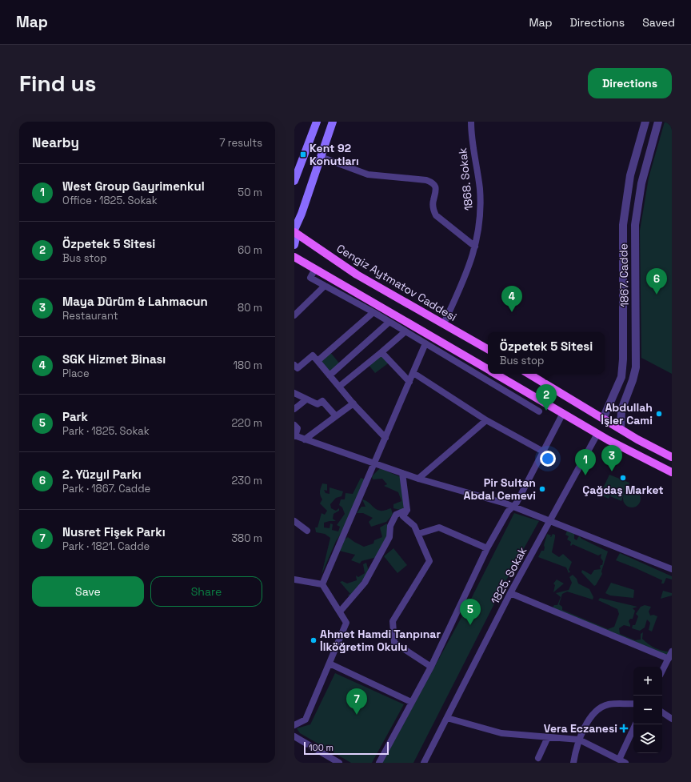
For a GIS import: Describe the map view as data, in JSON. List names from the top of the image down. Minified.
{"streets":{"main road":["Cengiz Aytmatov Caddesi"],"street":["1868. Sokak","1867. Cadde","1825. Sokak"]},"crossings":[["1868. Sokak","Cengiz Aytmatov Caddesi"]],"places":{"transit":["Kent 92 Konutları"],"other":["Abdullah İşler Cami","Çağdaş Market","Pir Sultan Abdal Cemevi","Ahmet Hamdi Tanpınar İlköğretim Okulu"],"health":["Vera Eczanesi"]},"scale_bar":"100 m","page":{"header":"Map","nav":["Map","Directions","Saved"],"buttons":["Directions",["Save","Share"]],"title":"Find us","heading":["Nearby","7 results"],"list":[{"mark":"1","name":"West Group Gayrimenkul","note":"Office · 1825. Sokak","value":"50 m"},{"mark":"2","name":"Özpetek 5 Sitesi","note":"Bus stop","value":"60 m"},{"mark":"3","name":"Maya Dürüm & Lahmacun","note":"Restaurant","value":"80 m"},{"mark":"4","name":"SGK Hizmet Binası","note":"Place","value":"180 m"},{"mark":"5","name":"Park","note":"Park · 1825. Sokak","value":"220 m"},{"mark":"6","name":"2. Yüzyıl Parkı","note":"Park · 1867. Cadde","value":"230 m"},{"mark":"7","name":"Nusret Fişek Parkı","note":"Park · 1821. Cadde","value":"380 m"}],"pins":["6","4","2","3","1","5","7"],"popup":["Özpetek 5 Sitesi","Bus stop"],"map_buttons":["+","−"],"scale":"100 m"}}
